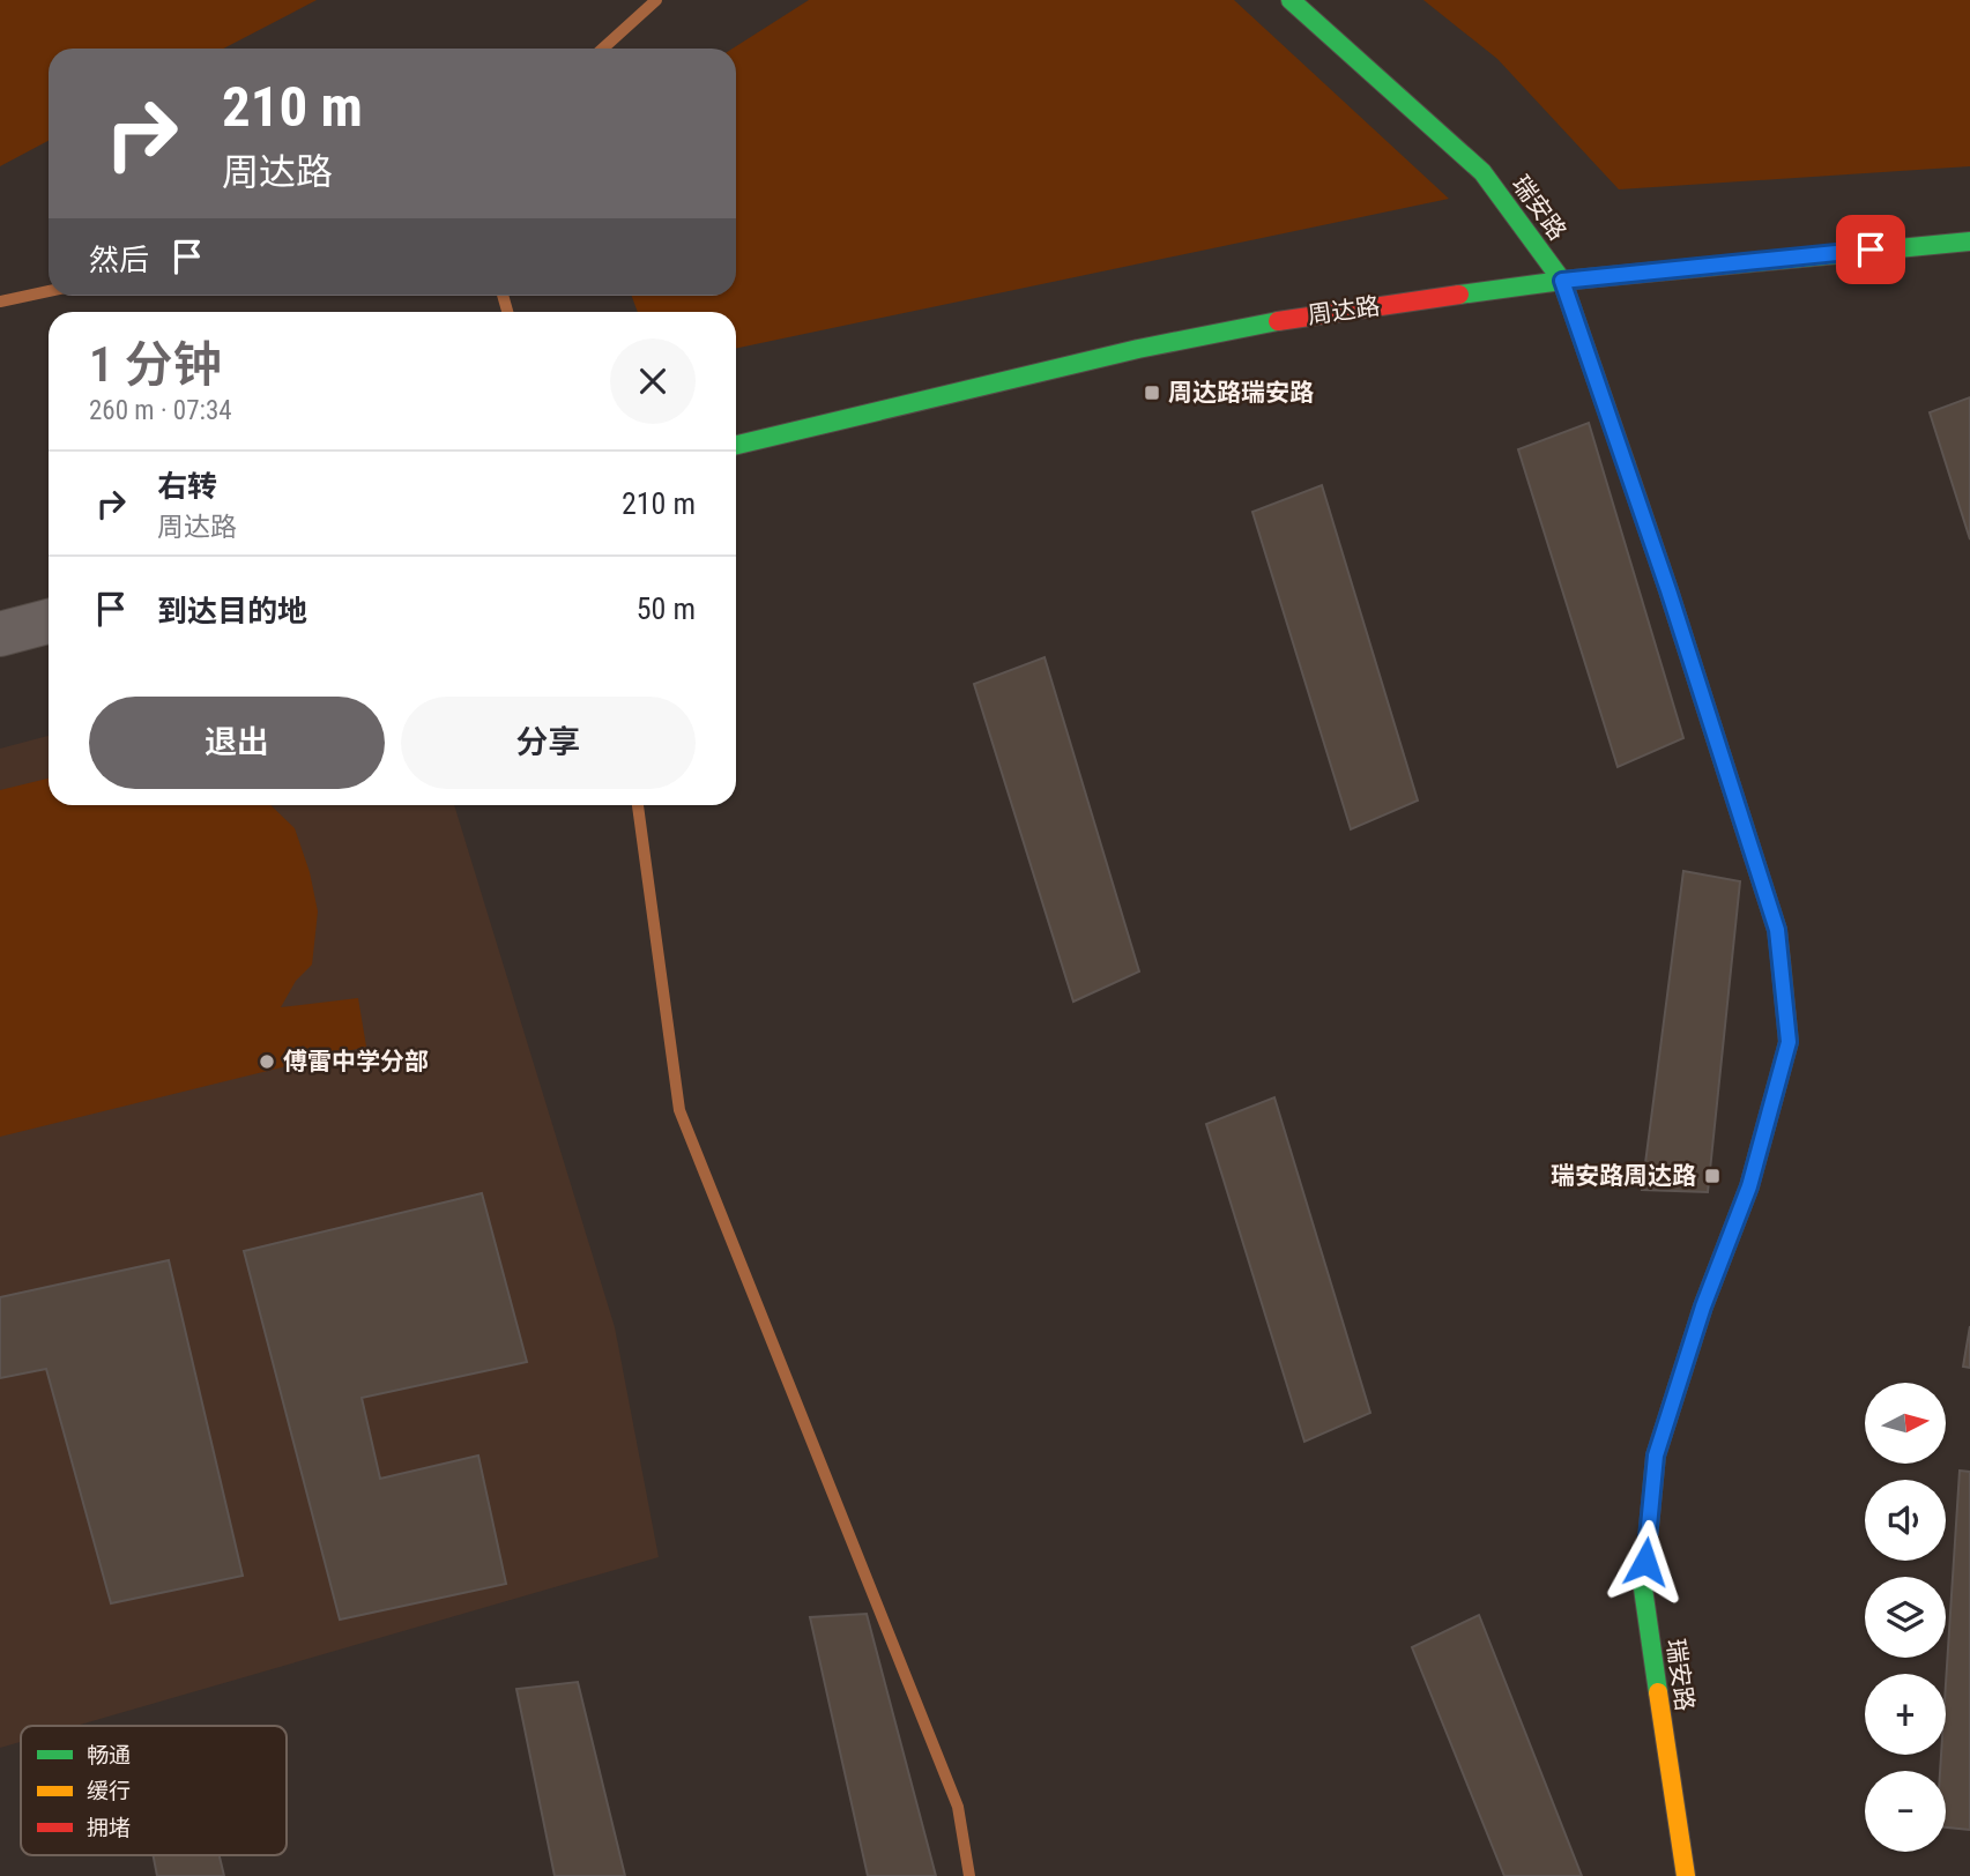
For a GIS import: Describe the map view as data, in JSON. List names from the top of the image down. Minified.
{"streets":{"street":["瑞安路","周达路"]},"crossings":[["瑞安路","周达路"]],"places":{"transit":["周达路瑞安路","瑞安路周达路"],"other":["傅雷中学分部"]},"legend":["畅通","缓行","拥堵"],"north":"right","page":{"turn":["210 m","周达路"],"then":"然后","heading":["1 分钟","260 m · 07:34"],"list":[{"name":"右转","note":"周达路","value":"210 m"},{"name":"到达目的地","value":"50 m"}],"buttons":["退出","分享"],"map_buttons":["+","−"]}}
